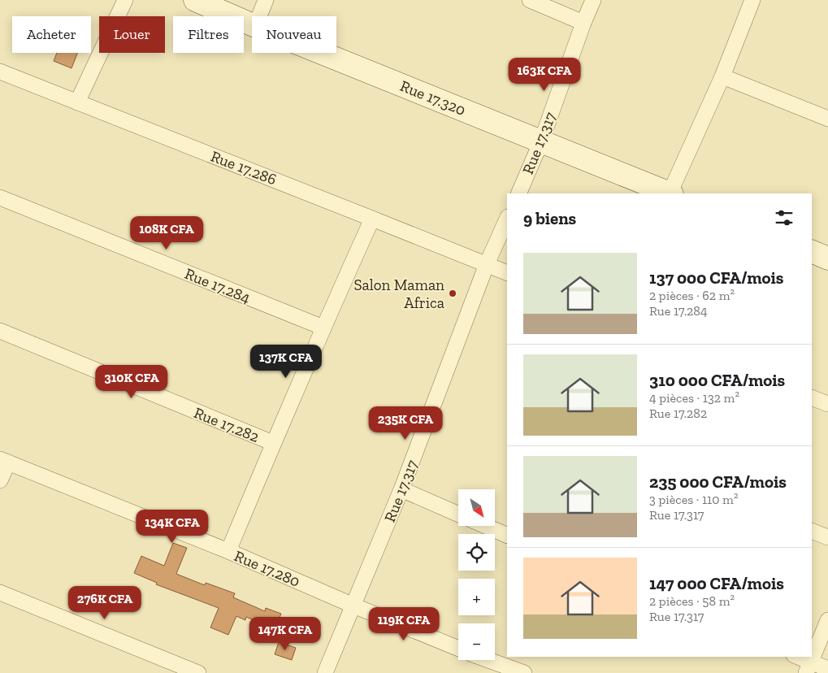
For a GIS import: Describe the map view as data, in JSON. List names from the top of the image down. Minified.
{"streets":{"street":["Rue 17.320","Rue 17.317","Rue 17.286","Rue 17.284","Rue 17.282","Rue 17.280"]},"crossings":[["Rue 17.320","Rue 17.317"],["Rue 17.317","Rue 17.286"],["Rue 17.317","Rue 17.280"]],"places":["Salon Maman Africa"],"north":"bottom right","page":{"chip":["Acheter","Louer","Filtres","Nouveau"],"price":["163K CFA","108K CFA","137K CFA","310K CFA","235K CFA","134K CFA","276K CFA","119K CFA","147K CFA"],"heading":"9 biens","list":[{"name":"137 000 CFA/mois","note":"2 pièces · 62 m² · Rue 17.284"},{"name":"310 000 CFA/mois","note":"4 pièces · 132 m² · Rue 17.282"},{"name":"235 000 CFA/mois","note":"3 pièces · 110 m² · Rue 17.317"},{"name":"147 000 CFA/mois","note":"2 pièces · 58 m² · Rue 17.317"}],"map_buttons":["+","−"]}}
